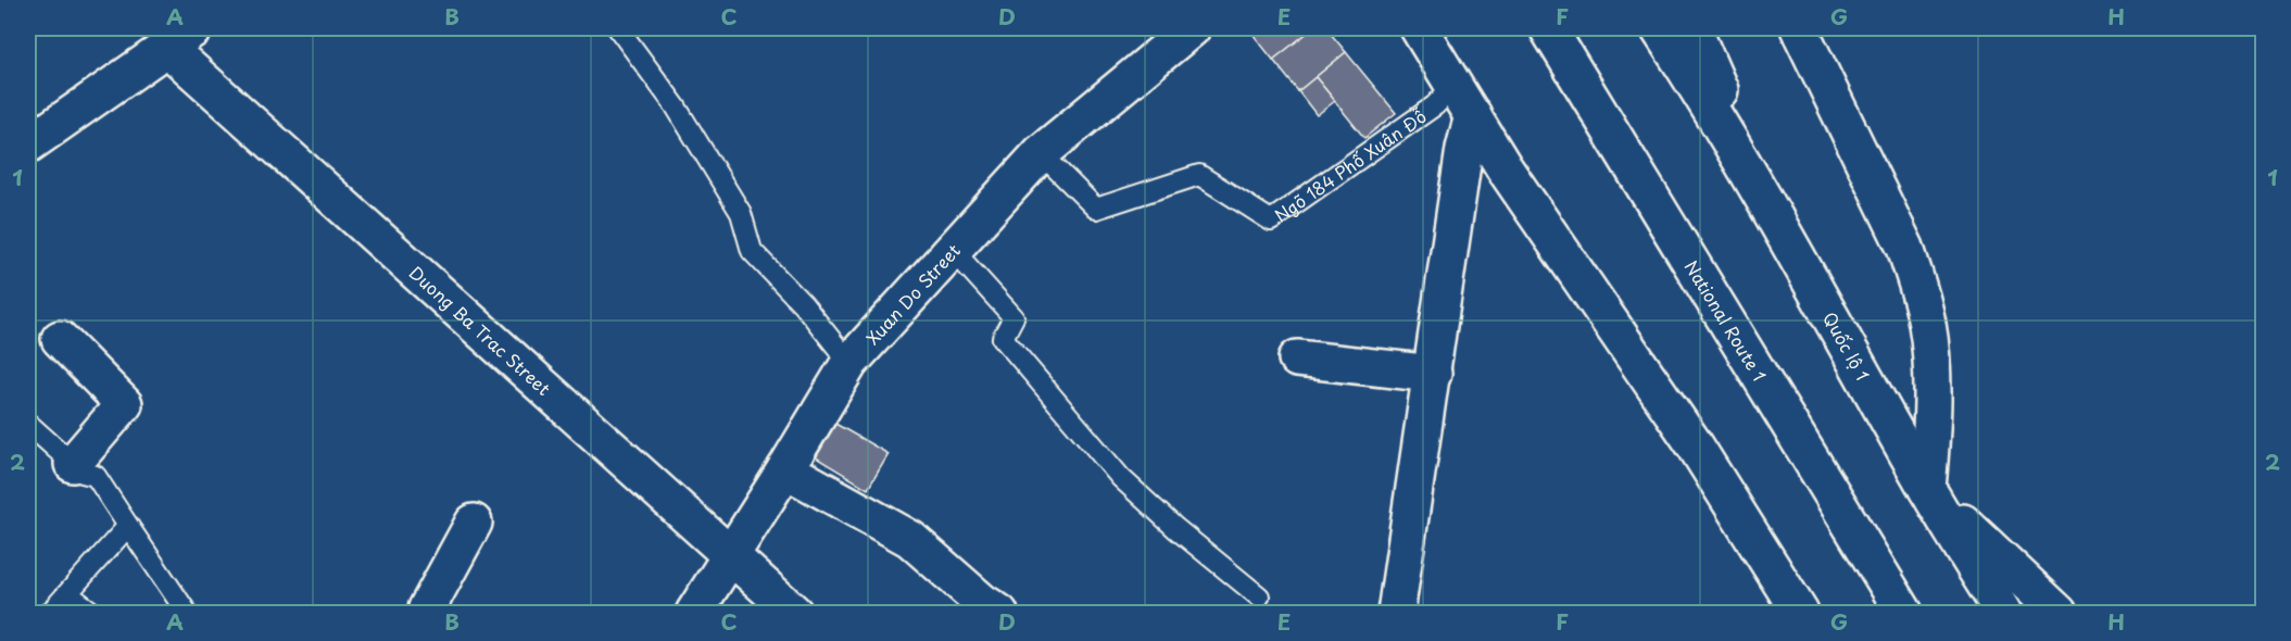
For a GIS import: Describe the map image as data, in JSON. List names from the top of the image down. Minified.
{"streets":{"main road":["Xuan Do Street","National Route 1","Duong Ba Trac Street","Quốc lộ 1"],"lane":["Ngõ 184 Phố Xuân Đỗ"]},"crossings":[["Ngõ 184 Phố Xuân Đỗ","Xuan Do Street"],["Xuan Do Street","Duong Ba Trac Street"]],"grid":{"columns":["A","B","C","D","E","F","G","H"],"rows":["1","2"]}}
